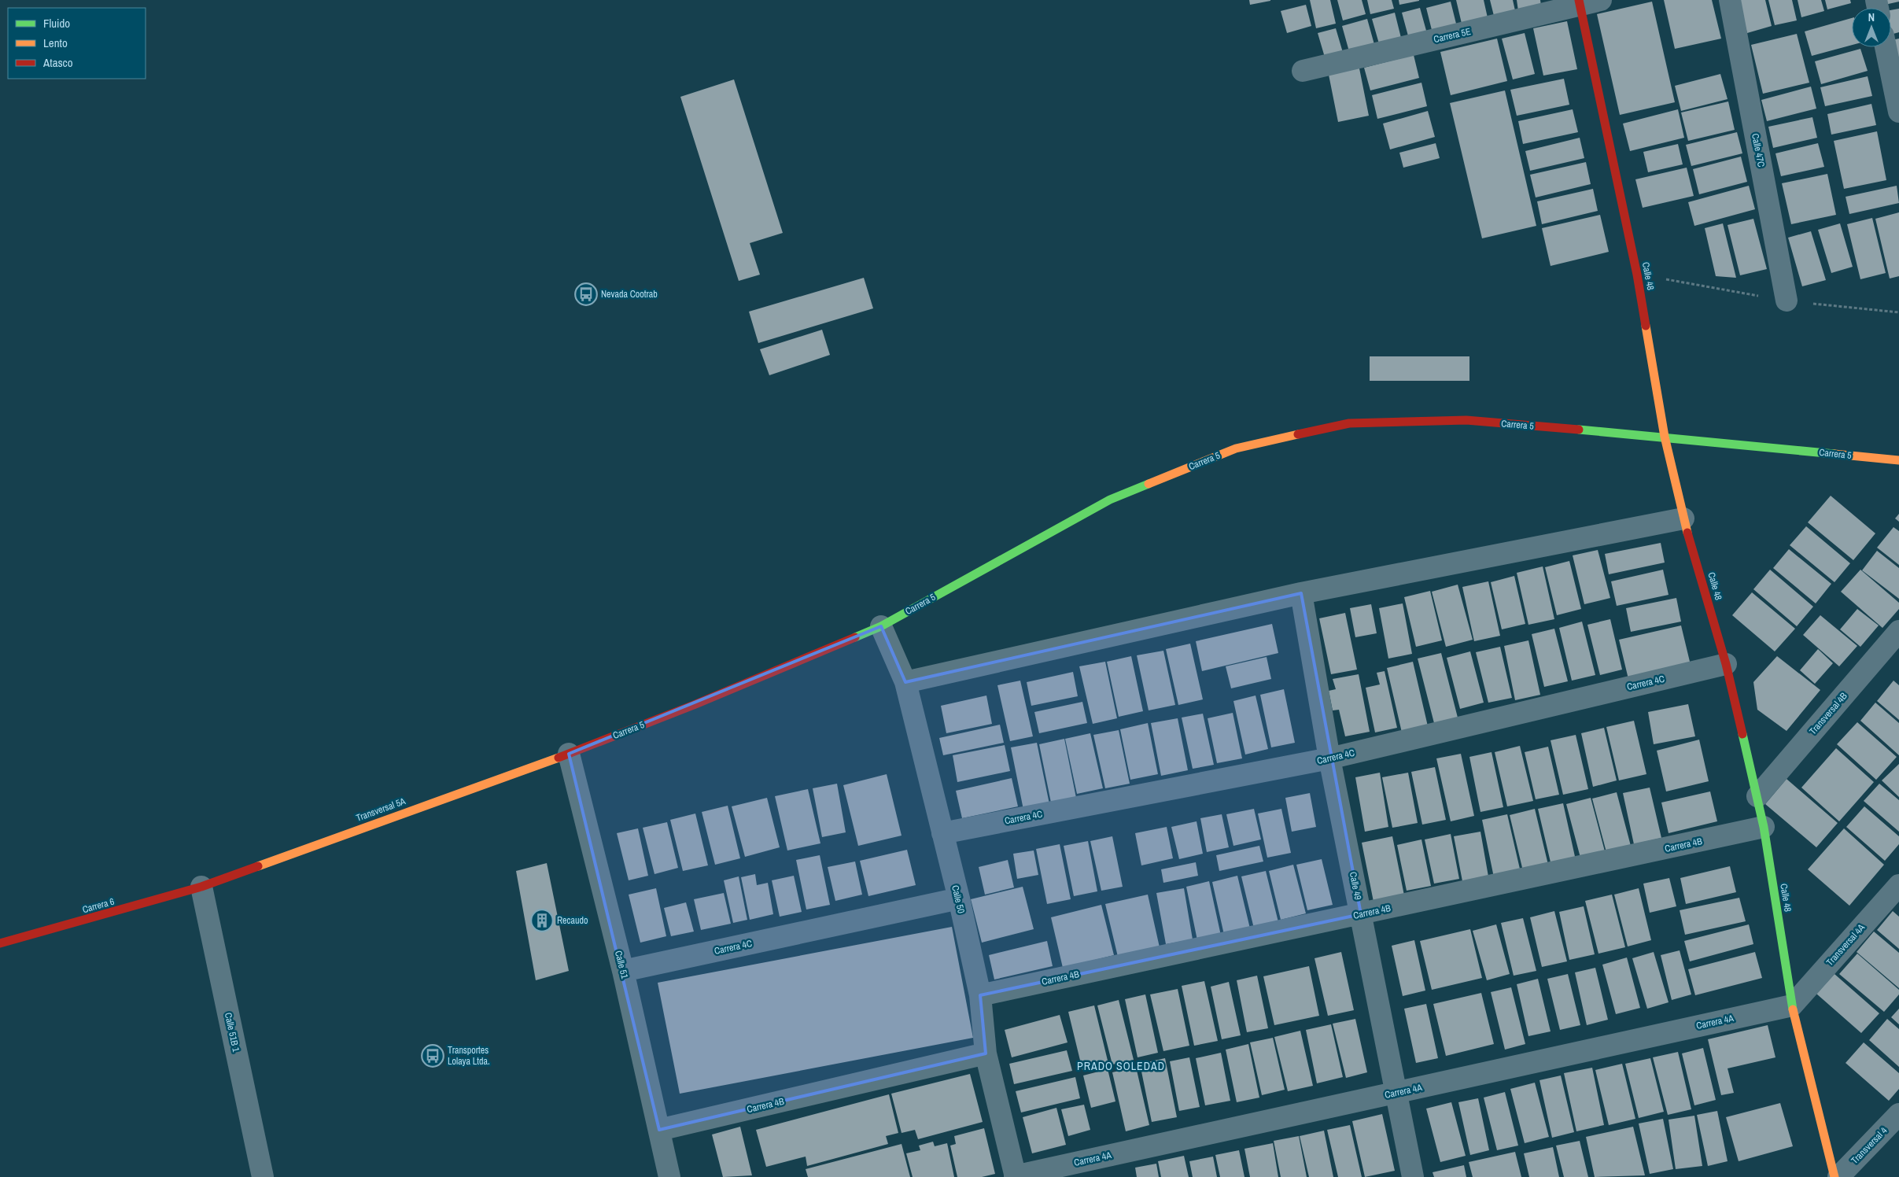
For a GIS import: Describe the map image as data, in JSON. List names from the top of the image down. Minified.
{"streets":{"main road":["Calle 48","Carrera 5","Transversal 5A","Carrera 6"],"street":["Carrera 5E","Calle 47C","Carrera 4C","Transversal 4B","Carrera 4B","Calle 49","Calle 50","Transversal 4A","Calle 51","Carrera 4A","Calle 51B 1","Transversal 4"]},"crossings":[["Carrera 5E","Calle 48"],["Calle 48","Carrera 5"],["Calle 48","Carrera 4C"],["Calle 48","Transversal 4B"],["Calle 48","Carrera 4B"],["Calle 48","Transversal 4A"],["Calle 48","Carrera 4A"],["Carrera 5","Transversal 5A"],["Carrera 5","Calle 50"],["Carrera 5","Calle 51"],["Carrera 4C","Calle 49"],["Carrera 4C","Calle 50"],["Carrera 4C","Calle 51"],["Transversal 5A","Carrera 6"],["Transversal 5A","Calle 51"],["Transversal 5A","Calle 51B 1"],["Carrera 4B","Calle 49"],["Carrera 4B","Calle 50"],["Carrera 4B","Calle 51"],["Calle 49","Carrera 4A"],["Calle 50","Carrera 4A"],["Carrera 6","Calle 51B 1"],["Transversal 4A","Carrera 4A"]],"districts":["PRADO SOLEDAD"],"places":{"bus stop":["Nevada Cootrab","Transportes Lolaya Ltda."],"building":["Recaudo"]},"legend":["Fluido","Lento","Atasco"],"north":"top"}
